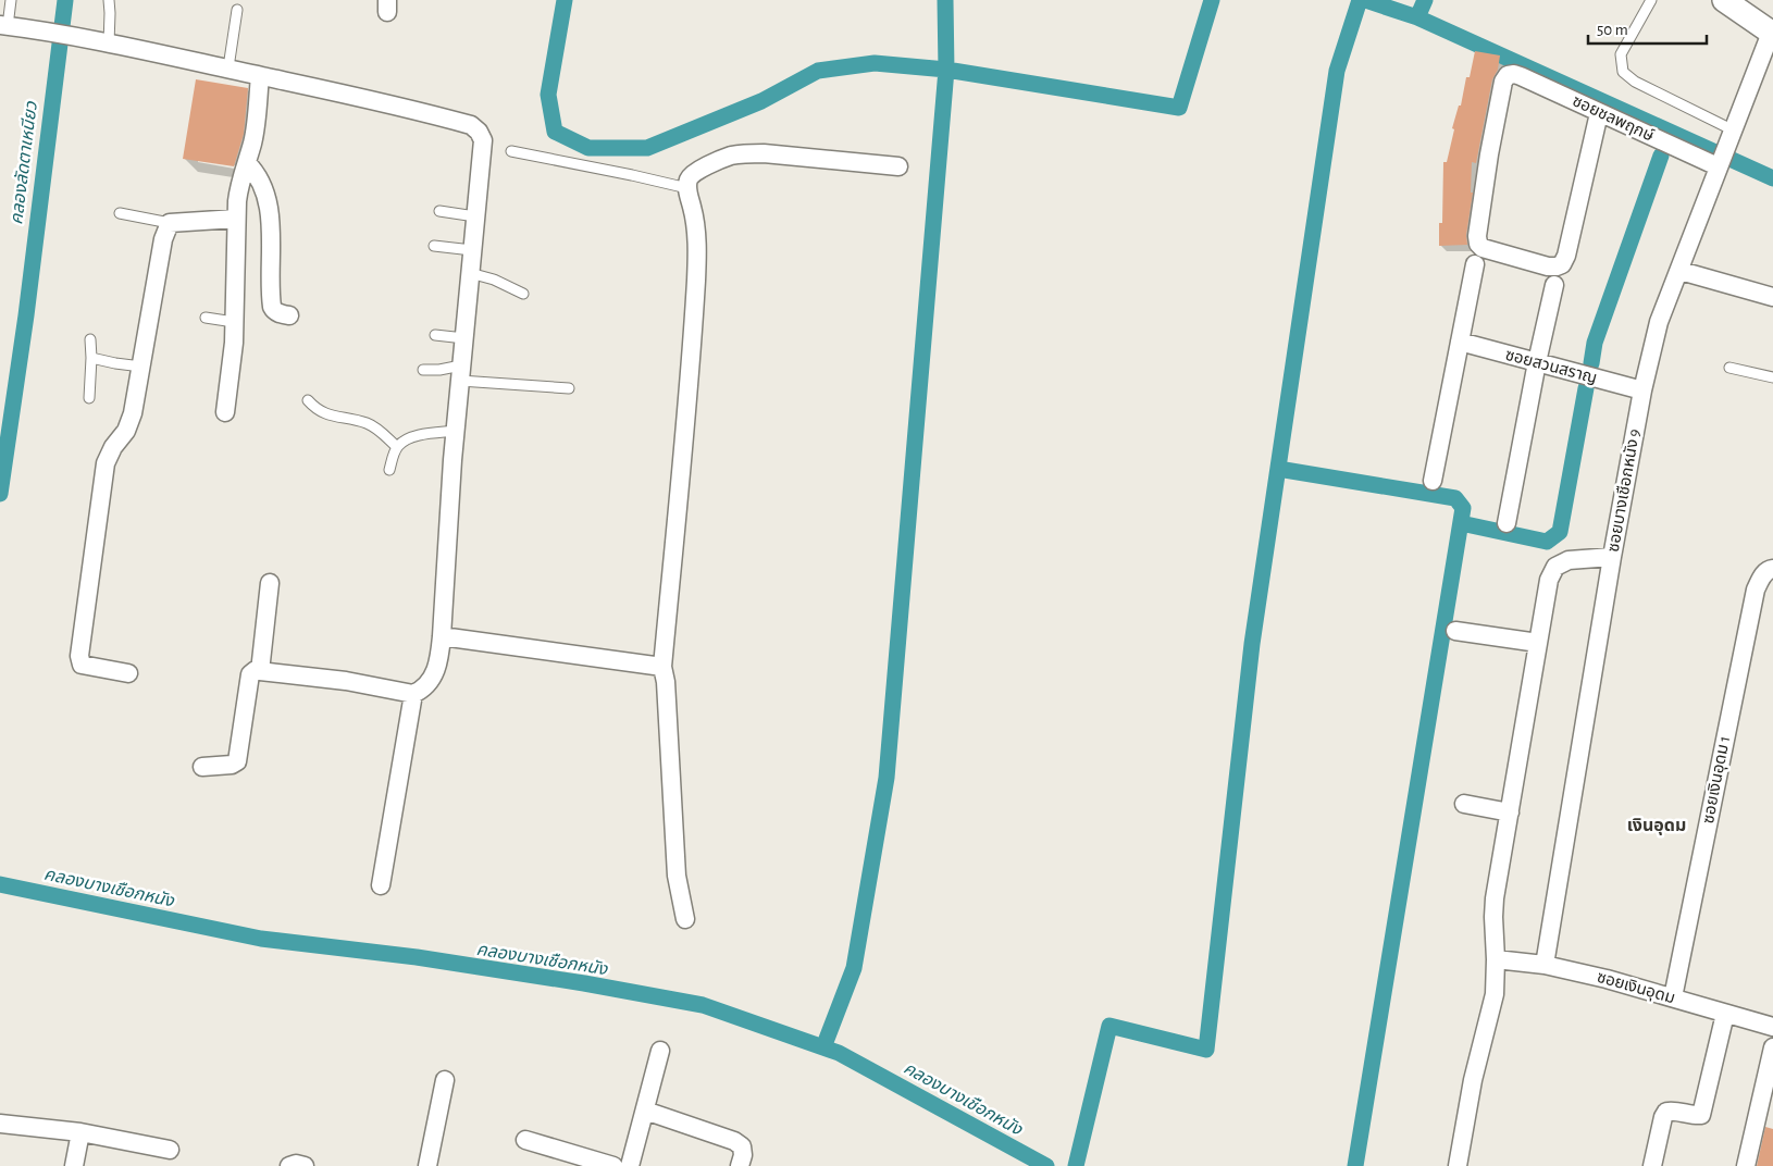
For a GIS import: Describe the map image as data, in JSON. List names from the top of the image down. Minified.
{"streets":{"street":["ซอยชลพฤกษ์","ซอยสวนสราญ","ซอยบางเชือกหนัง 9","ซอยเงินอุดม 1","ซอยเงินอุดม"]},"crossings":[["ซอยชลพฤกษ์","ซอยบางเชือกหนัง 9"],["ซอยสวนสราญ","ซอยบางเชือกหนัง 9"],["ซอยบางเชือกหนัง 9","ซอยเงินอุดม"],["ซอยเงินอุดม 1","ซอยเงินอุดม"]],"districts":["เงินอุดม"],"water":["คลองลัดตาเหนียว","คลองบางเชือกหนัง"],"scale_bar":"50 m"}
